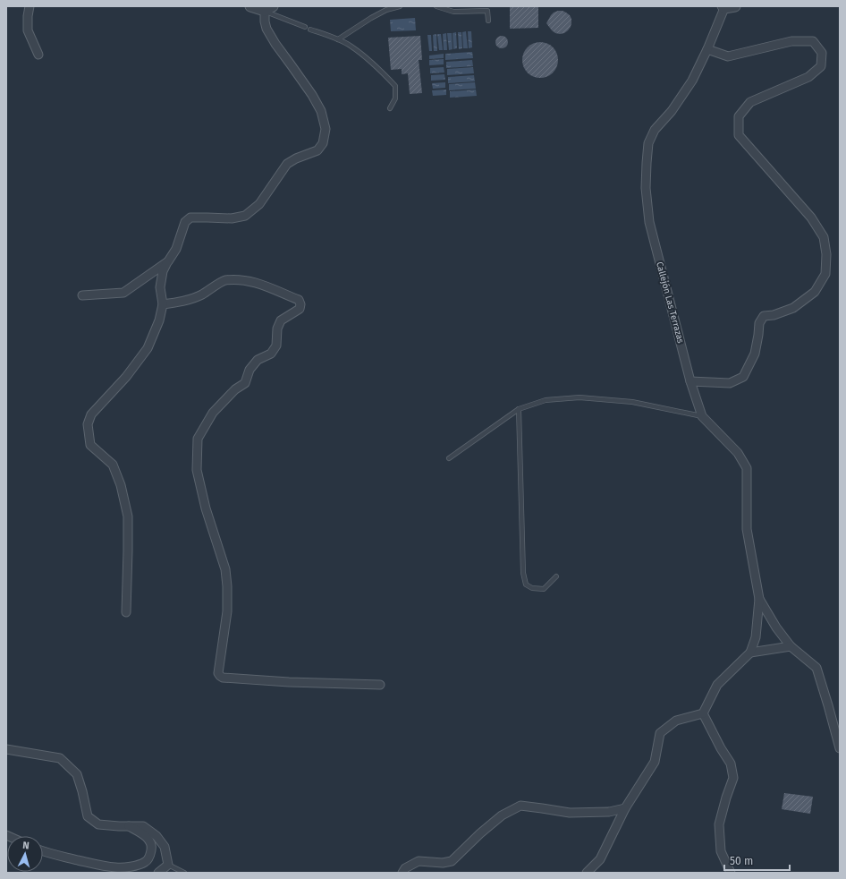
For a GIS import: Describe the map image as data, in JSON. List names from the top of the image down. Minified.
{"streets":{"street":["Callejón Las Terrazas"]},"scale_bar":"50 m","north":"top"}
